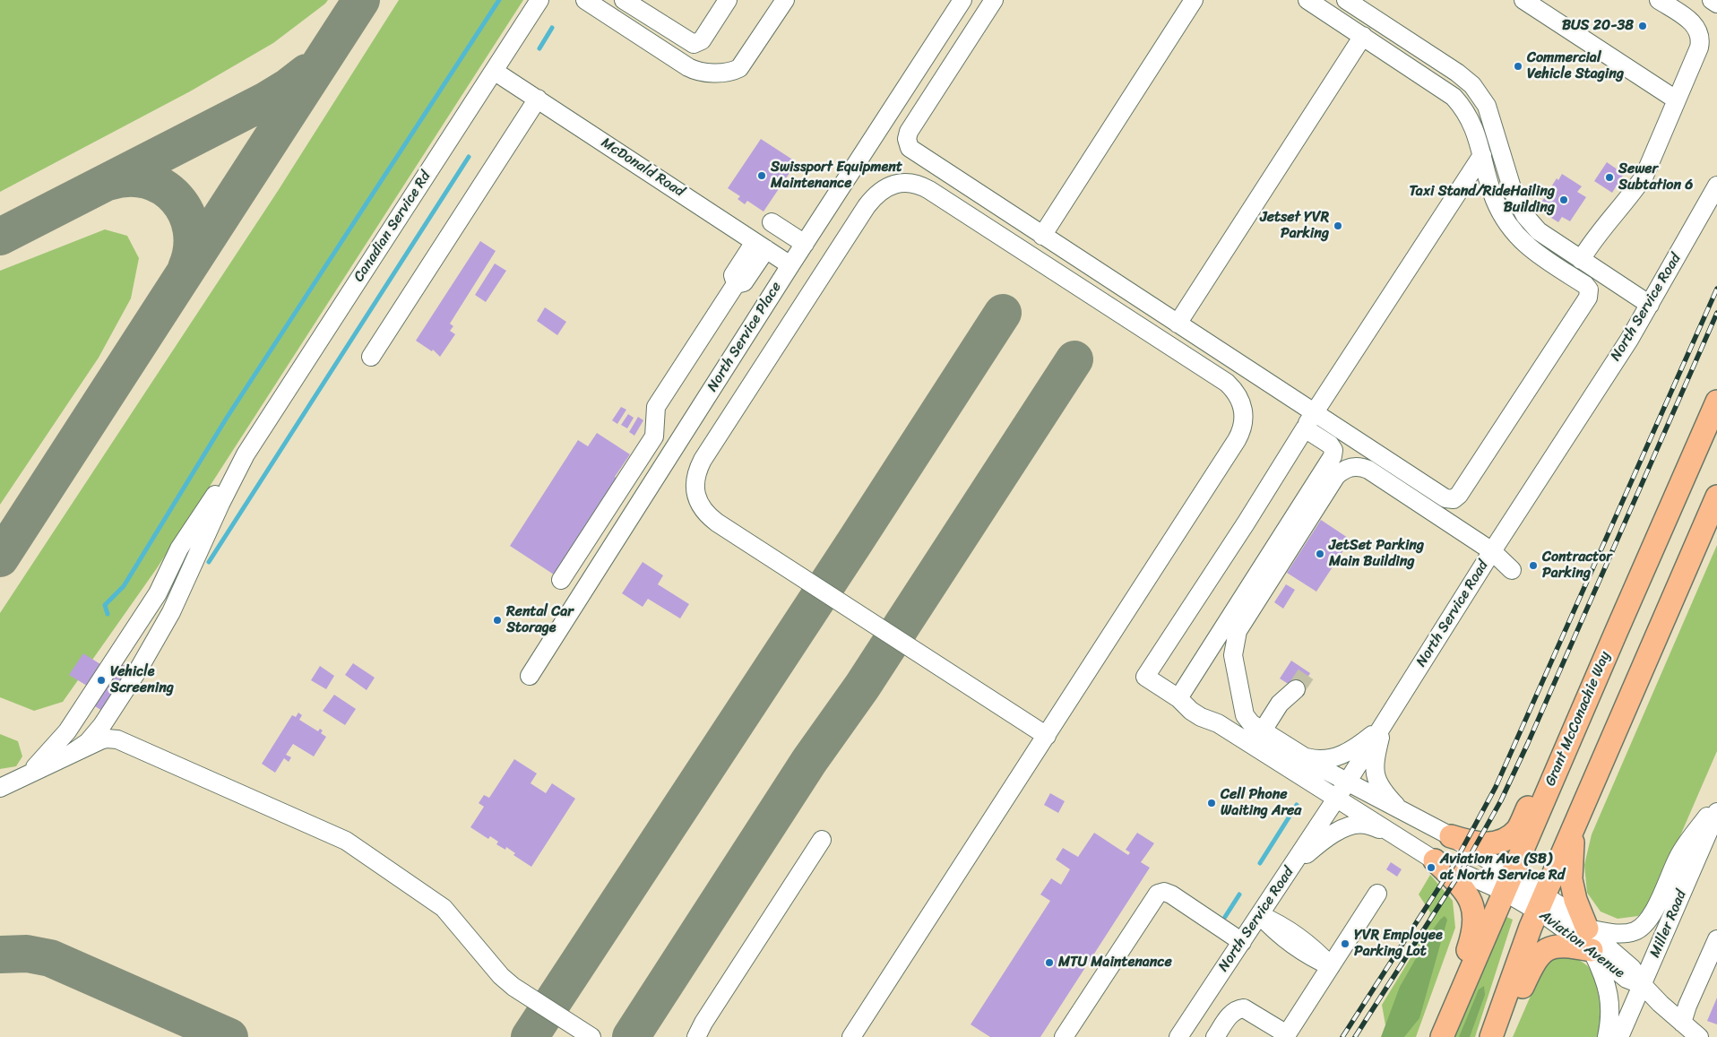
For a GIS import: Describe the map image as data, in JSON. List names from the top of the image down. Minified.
{"streets":{"main road":["Grant McConachie Way"],"street":["McDonald Road","Canadian Service Rd","North Service Road","North Service Place","Miller Road","Aviation Avenue"]},"crossings":[["McDonald Road","Canadian Service Rd"],["McDonald Road","North Service Place"],["North Service Road","Aviation Avenue"],["Grant McConachie Way","Aviation Avenue"],["Miller Road","Aviation Avenue"]],"places":["BUS 20-38","Commercial Vehicle Staging","Swissport Equipment Maintenance","Sewer Subtation 6","Taxi Stand/RideHailing Building","Jetset YVR Parking","JetSet Parking Main Building","Contractor Parking","Rental Car Storage","Vehicle Screening","Cell Phone Waiting Area","Aviation Ave (SB) at North Service Rd","YVR Employee Parking Lot","MTU Maintenance"]}
